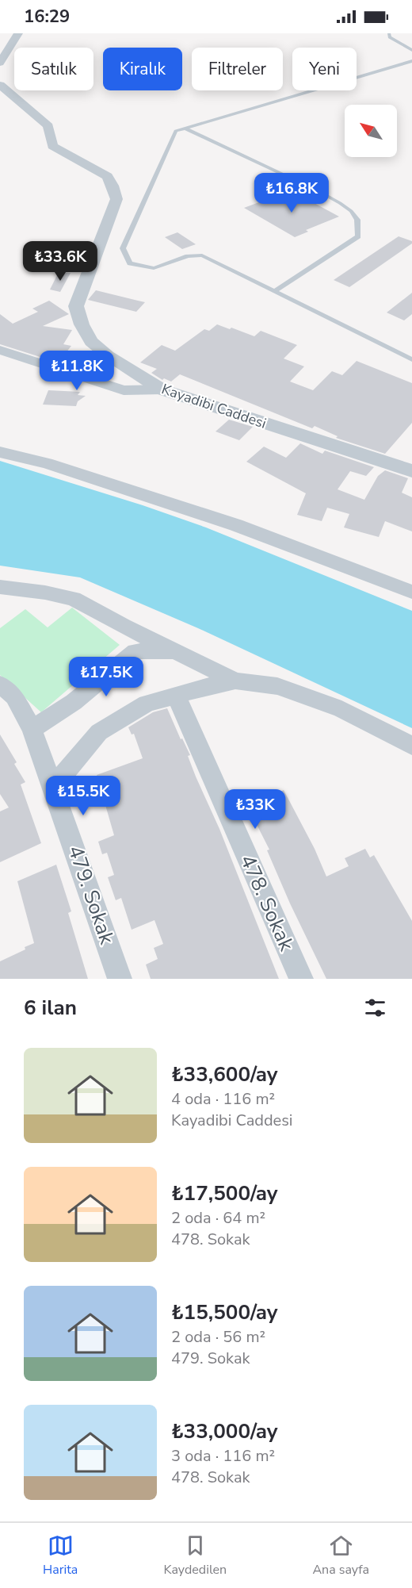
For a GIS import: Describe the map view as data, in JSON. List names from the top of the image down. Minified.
{"streets":{"street":["Kayadibi Caddesi","479. Sokak","478. Sokak"]},"north":"top left","page":{"status":"16:29","chip":["Satılık","Kiralık","Filtreler","Yeni"],"price":["₺16.8K","₺33.6K","₺11.8K","₺17.5K","₺15.5K","₺33K"],"heading":"6 ilan","list":[{"name":"₺33,600/ay","note":"4 oda · 116 m² · Kayadibi Caddesi"},{"name":"₺17,500/ay","note":"2 oda · 64 m² · 478. Sokak"},{"name":"₺15,500/ay","note":"2 oda · 56 m² · 479. Sokak"},{"name":"₺33,000/ay","note":"3 oda · 116 m² · 478. Sokak"}],"tabs":["Harita","Kaydedilen","Ana sayfa"]}}
